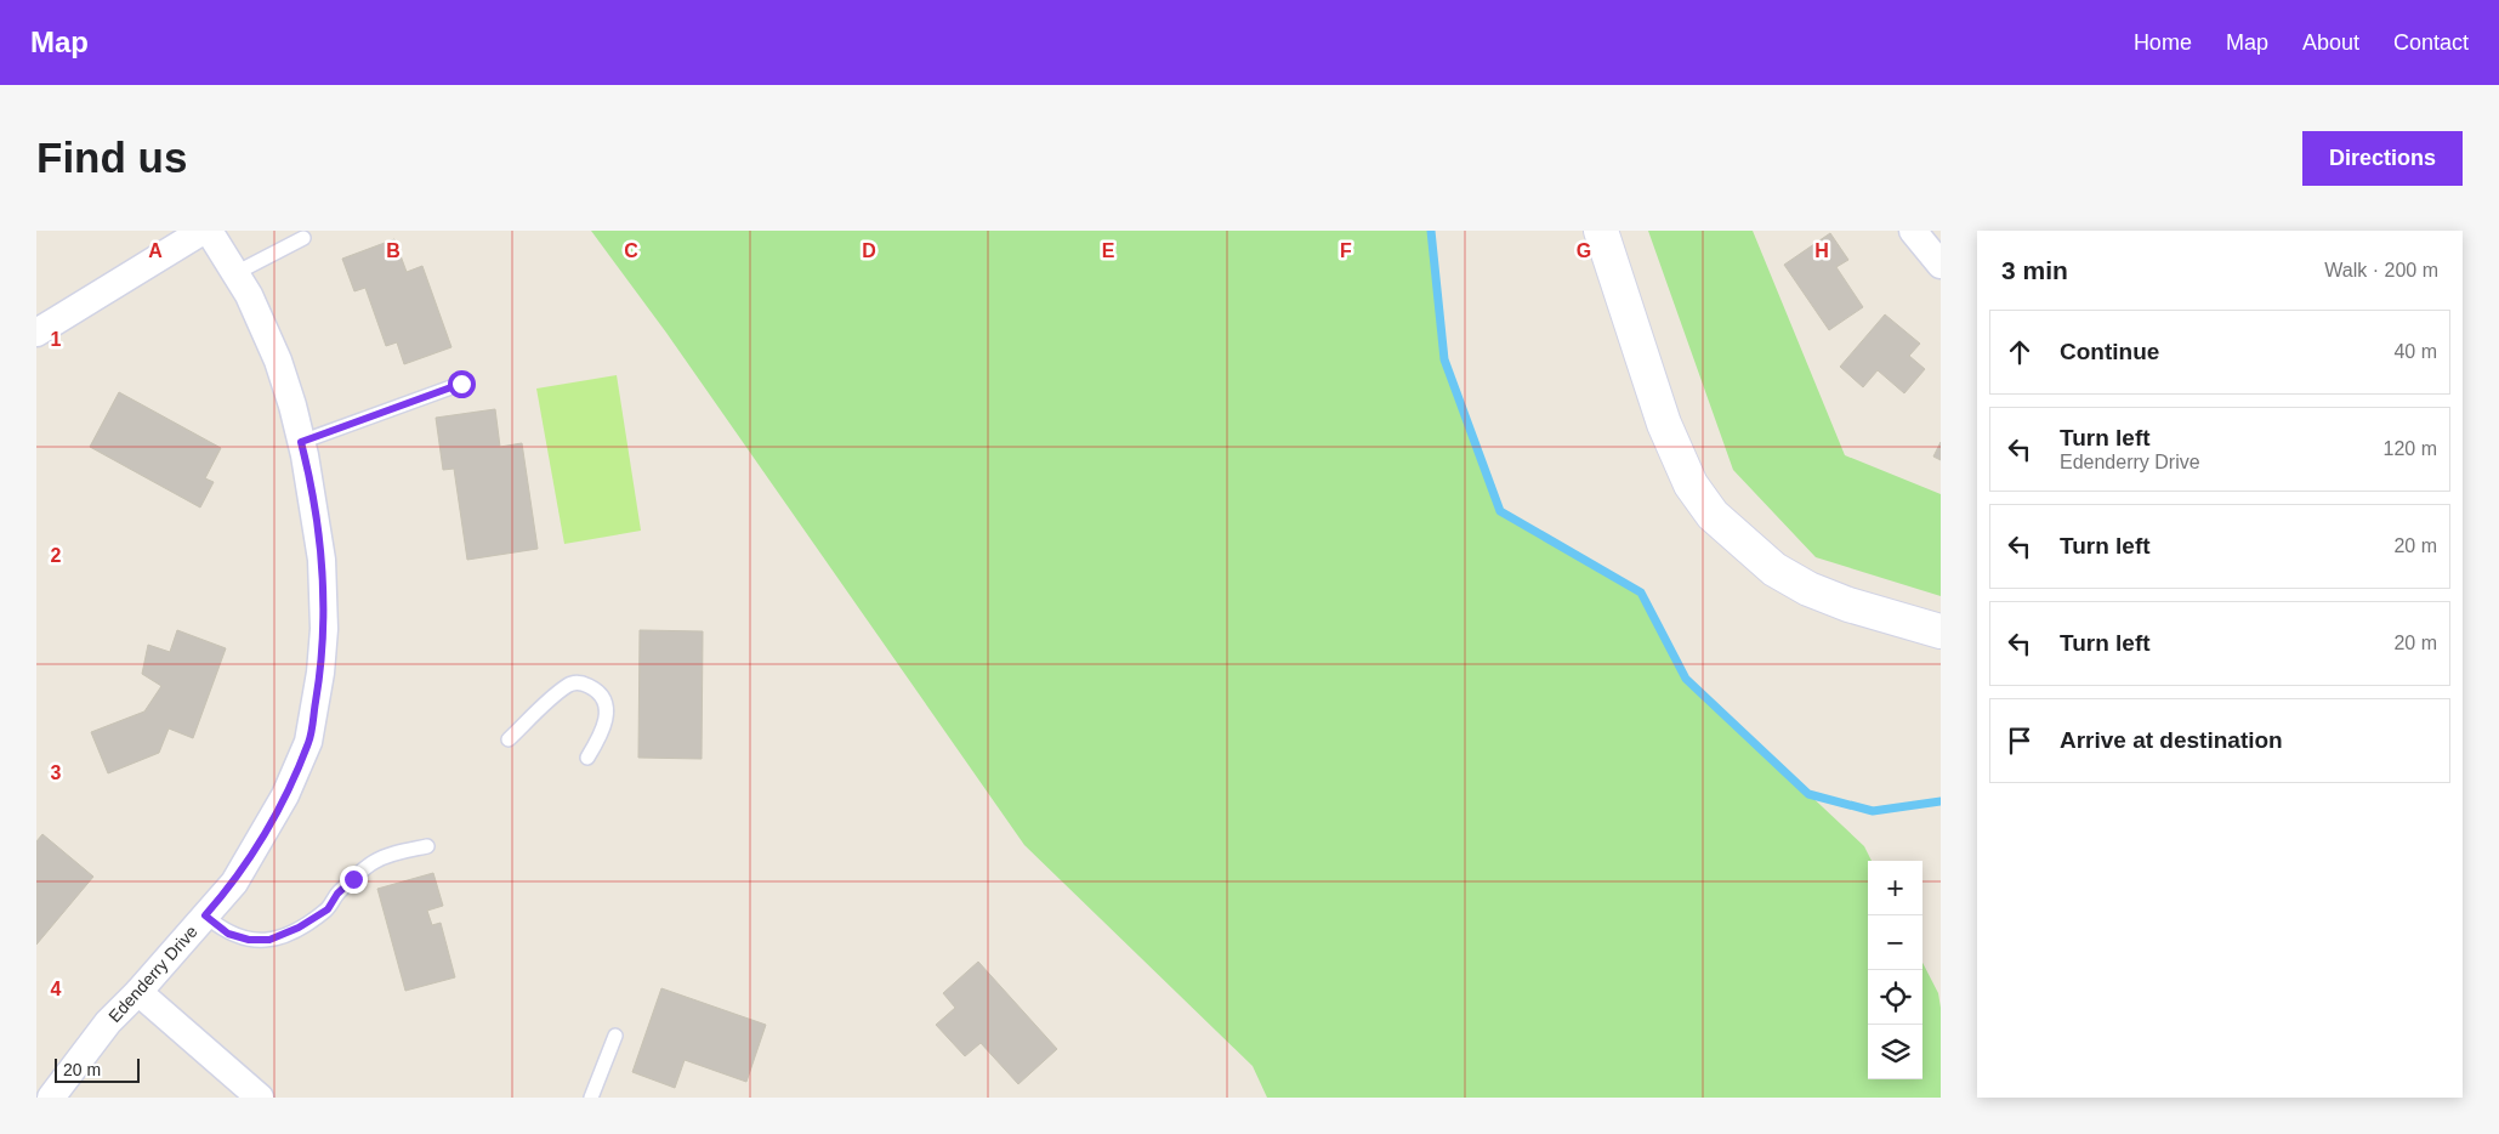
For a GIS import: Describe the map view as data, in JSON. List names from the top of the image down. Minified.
{"streets":{"street":["Edenderry Drive"]},"scale_bar":"20 m","page":{"header":"Map","nav":["Home","Map","About","Contact"],"buttons":"Directions","title":"Find us","heading":["3 min","Walk · 200 m"],"list":[["Continue","40 m"],["Turn left","Edenderry Drive","120 m"],["Turn left","20 m"],["Turn left","20 m"],"Arrive at destination"],"map_buttons":["+","−"],"scale":"20 m"},"grid":{"columns":["A","B","C","D","E","F","G","H"],"rows":["1","2","3","4"]}}
